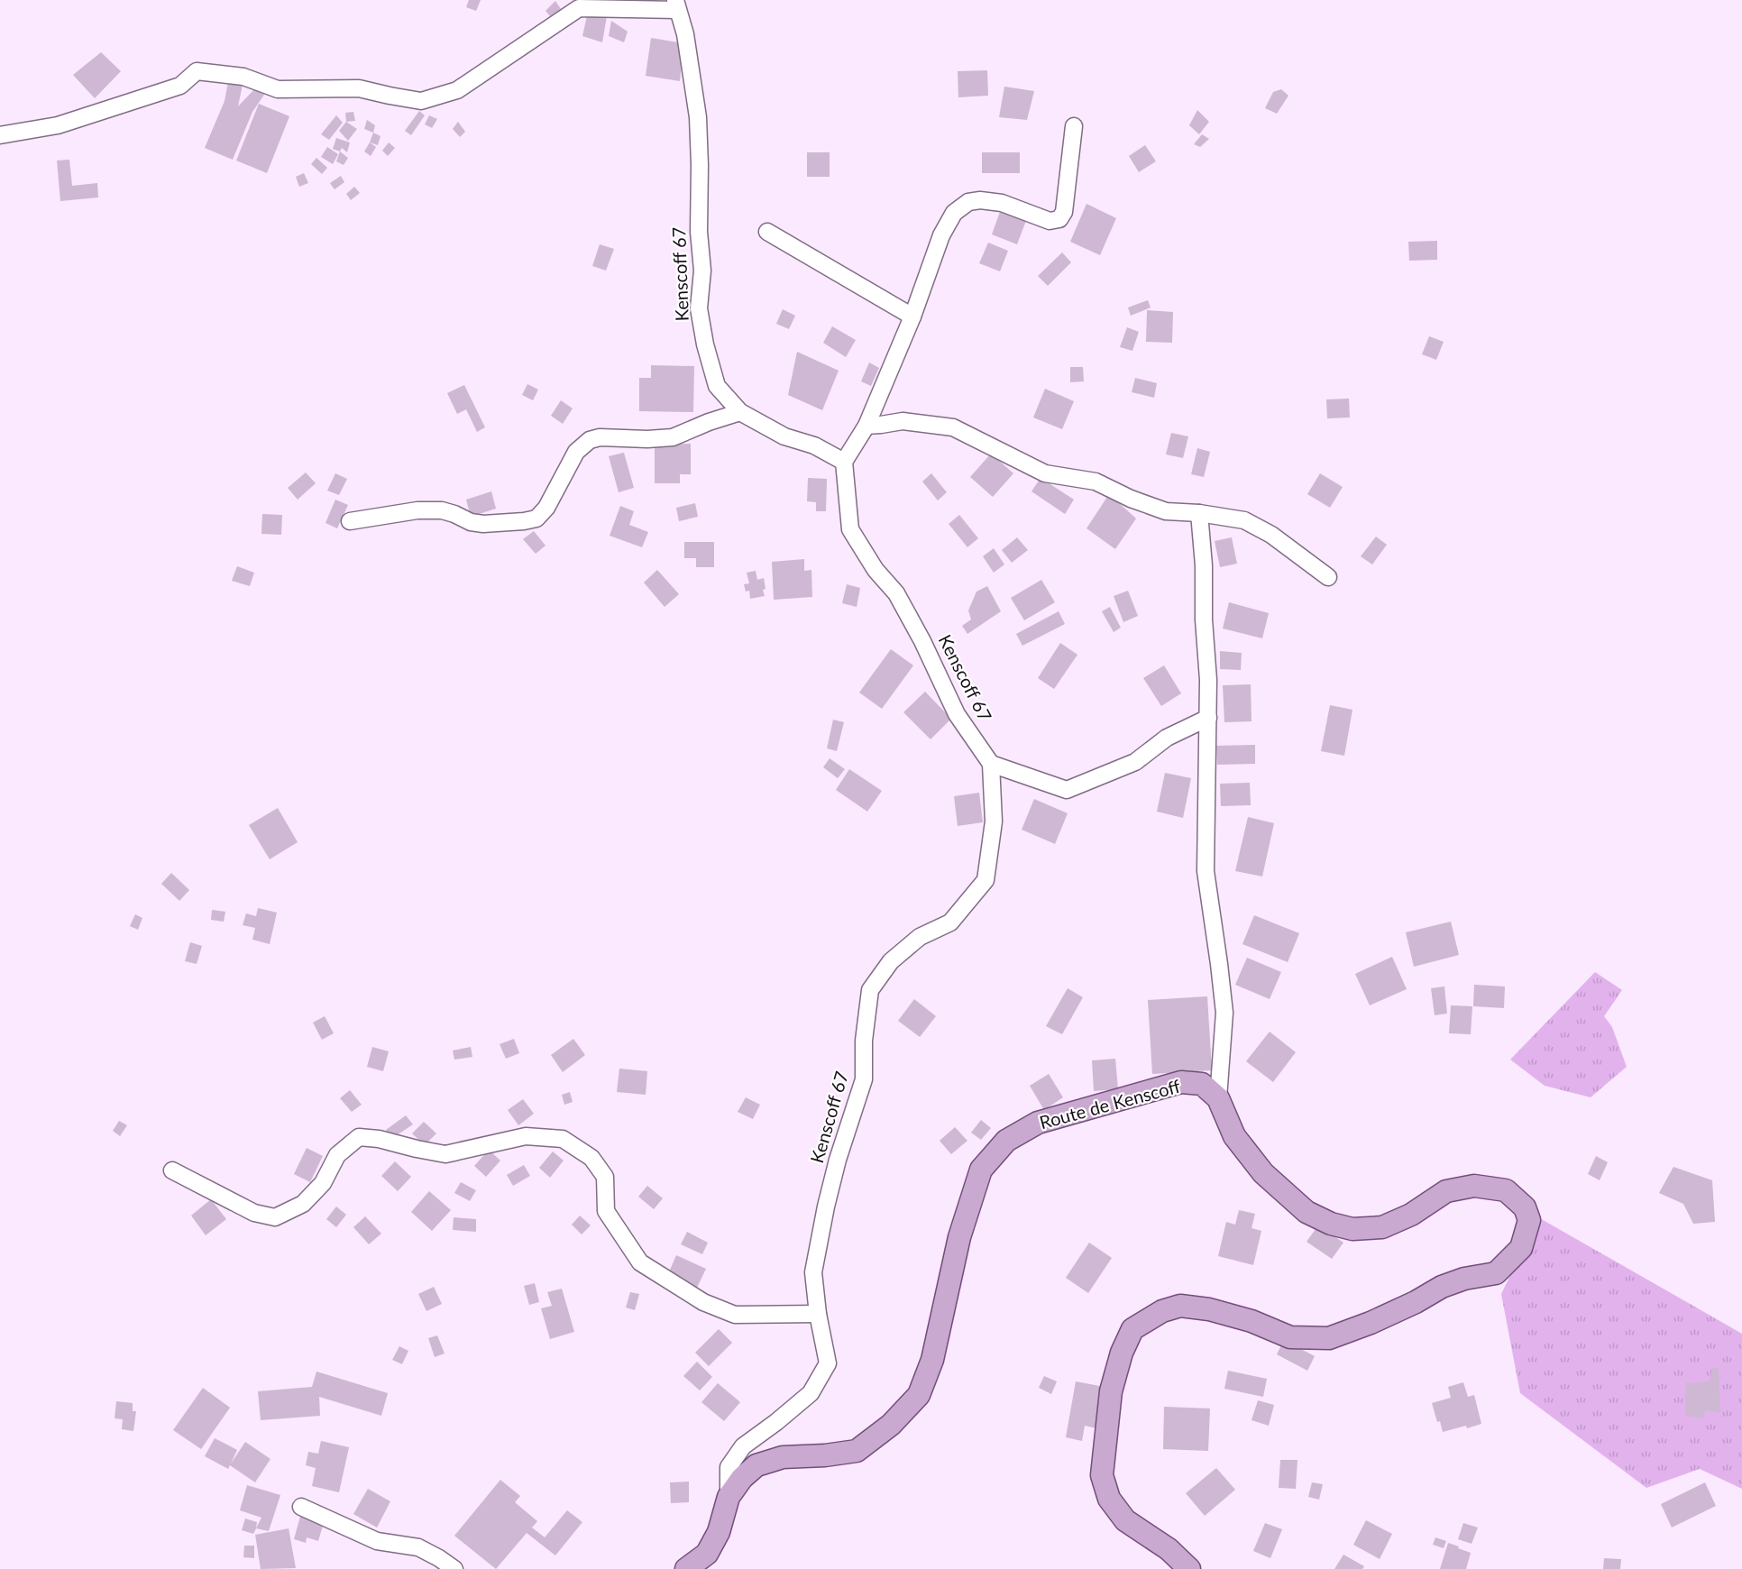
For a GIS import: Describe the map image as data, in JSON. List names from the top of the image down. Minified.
{"streets":{"main road":["Route de Kenscoff"],"street":["Kenscoff 67"]},"crossings":[["Kenscoff 67","Route de Kenscoff"]]}
